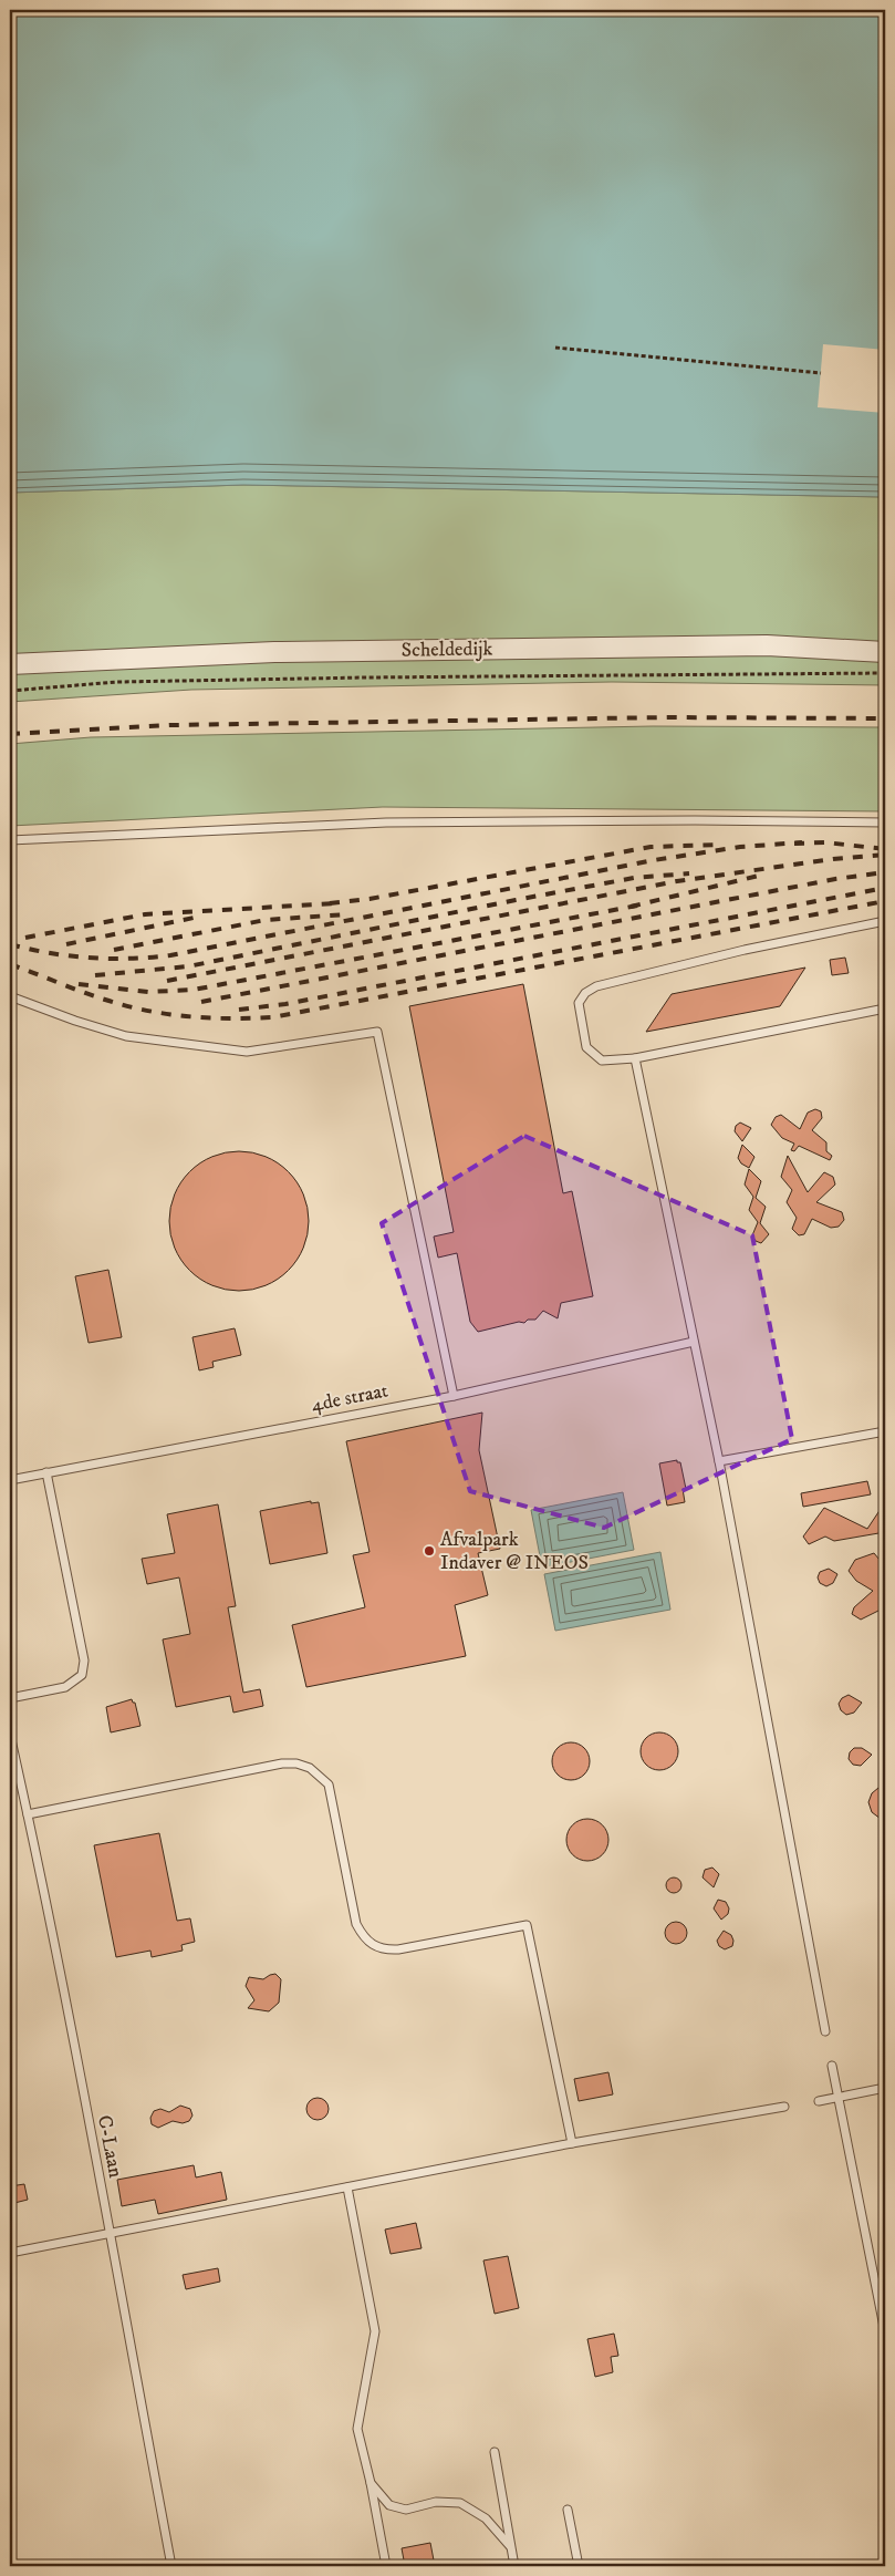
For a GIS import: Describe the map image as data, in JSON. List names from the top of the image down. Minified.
{"streets":{"street":["Scheldedijk"],"lane":["4de straat","C-Laan"]},"places":["Afvalpark Indaver @ INEOS"]}
